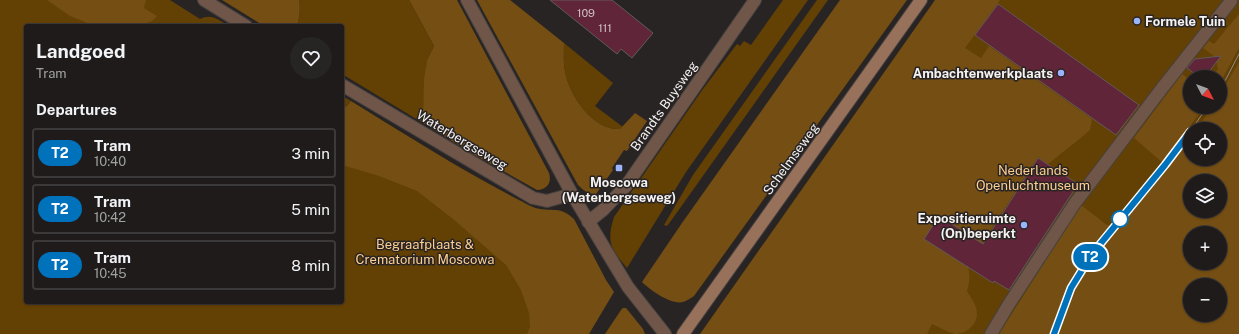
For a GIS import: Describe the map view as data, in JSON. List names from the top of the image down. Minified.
{"streets":{"main road":["Schelmseweg"],"street":["Brandts Buysweg","Waterbergseweg"]},"parks":["Nederlands Openluchtmuseum","Begraafplaats & Crematorium Moscowa"],"places":{"other":["Formele Tuin","Ambachtenwerkplaats","Expositieruimte (On)beperkt"],"transit":["Moscowa (Waterbergseweg)"]},"lines":["tram line T2"],"house_numbers":["109","111"],"north":"bottom right","page":{"on_map":"T2","heading":[["Landgoed","Tram"],"Departures"],"map_buttons":["+","−"],"list":[{"mark":"T2","name":"Tram","note":"10:40","value":"3 min"},{"mark":"T2","name":"Tram","note":"10:42","value":"5 min"},{"mark":"T2","name":"Tram","note":"10:45","value":"8 min"}]}}
